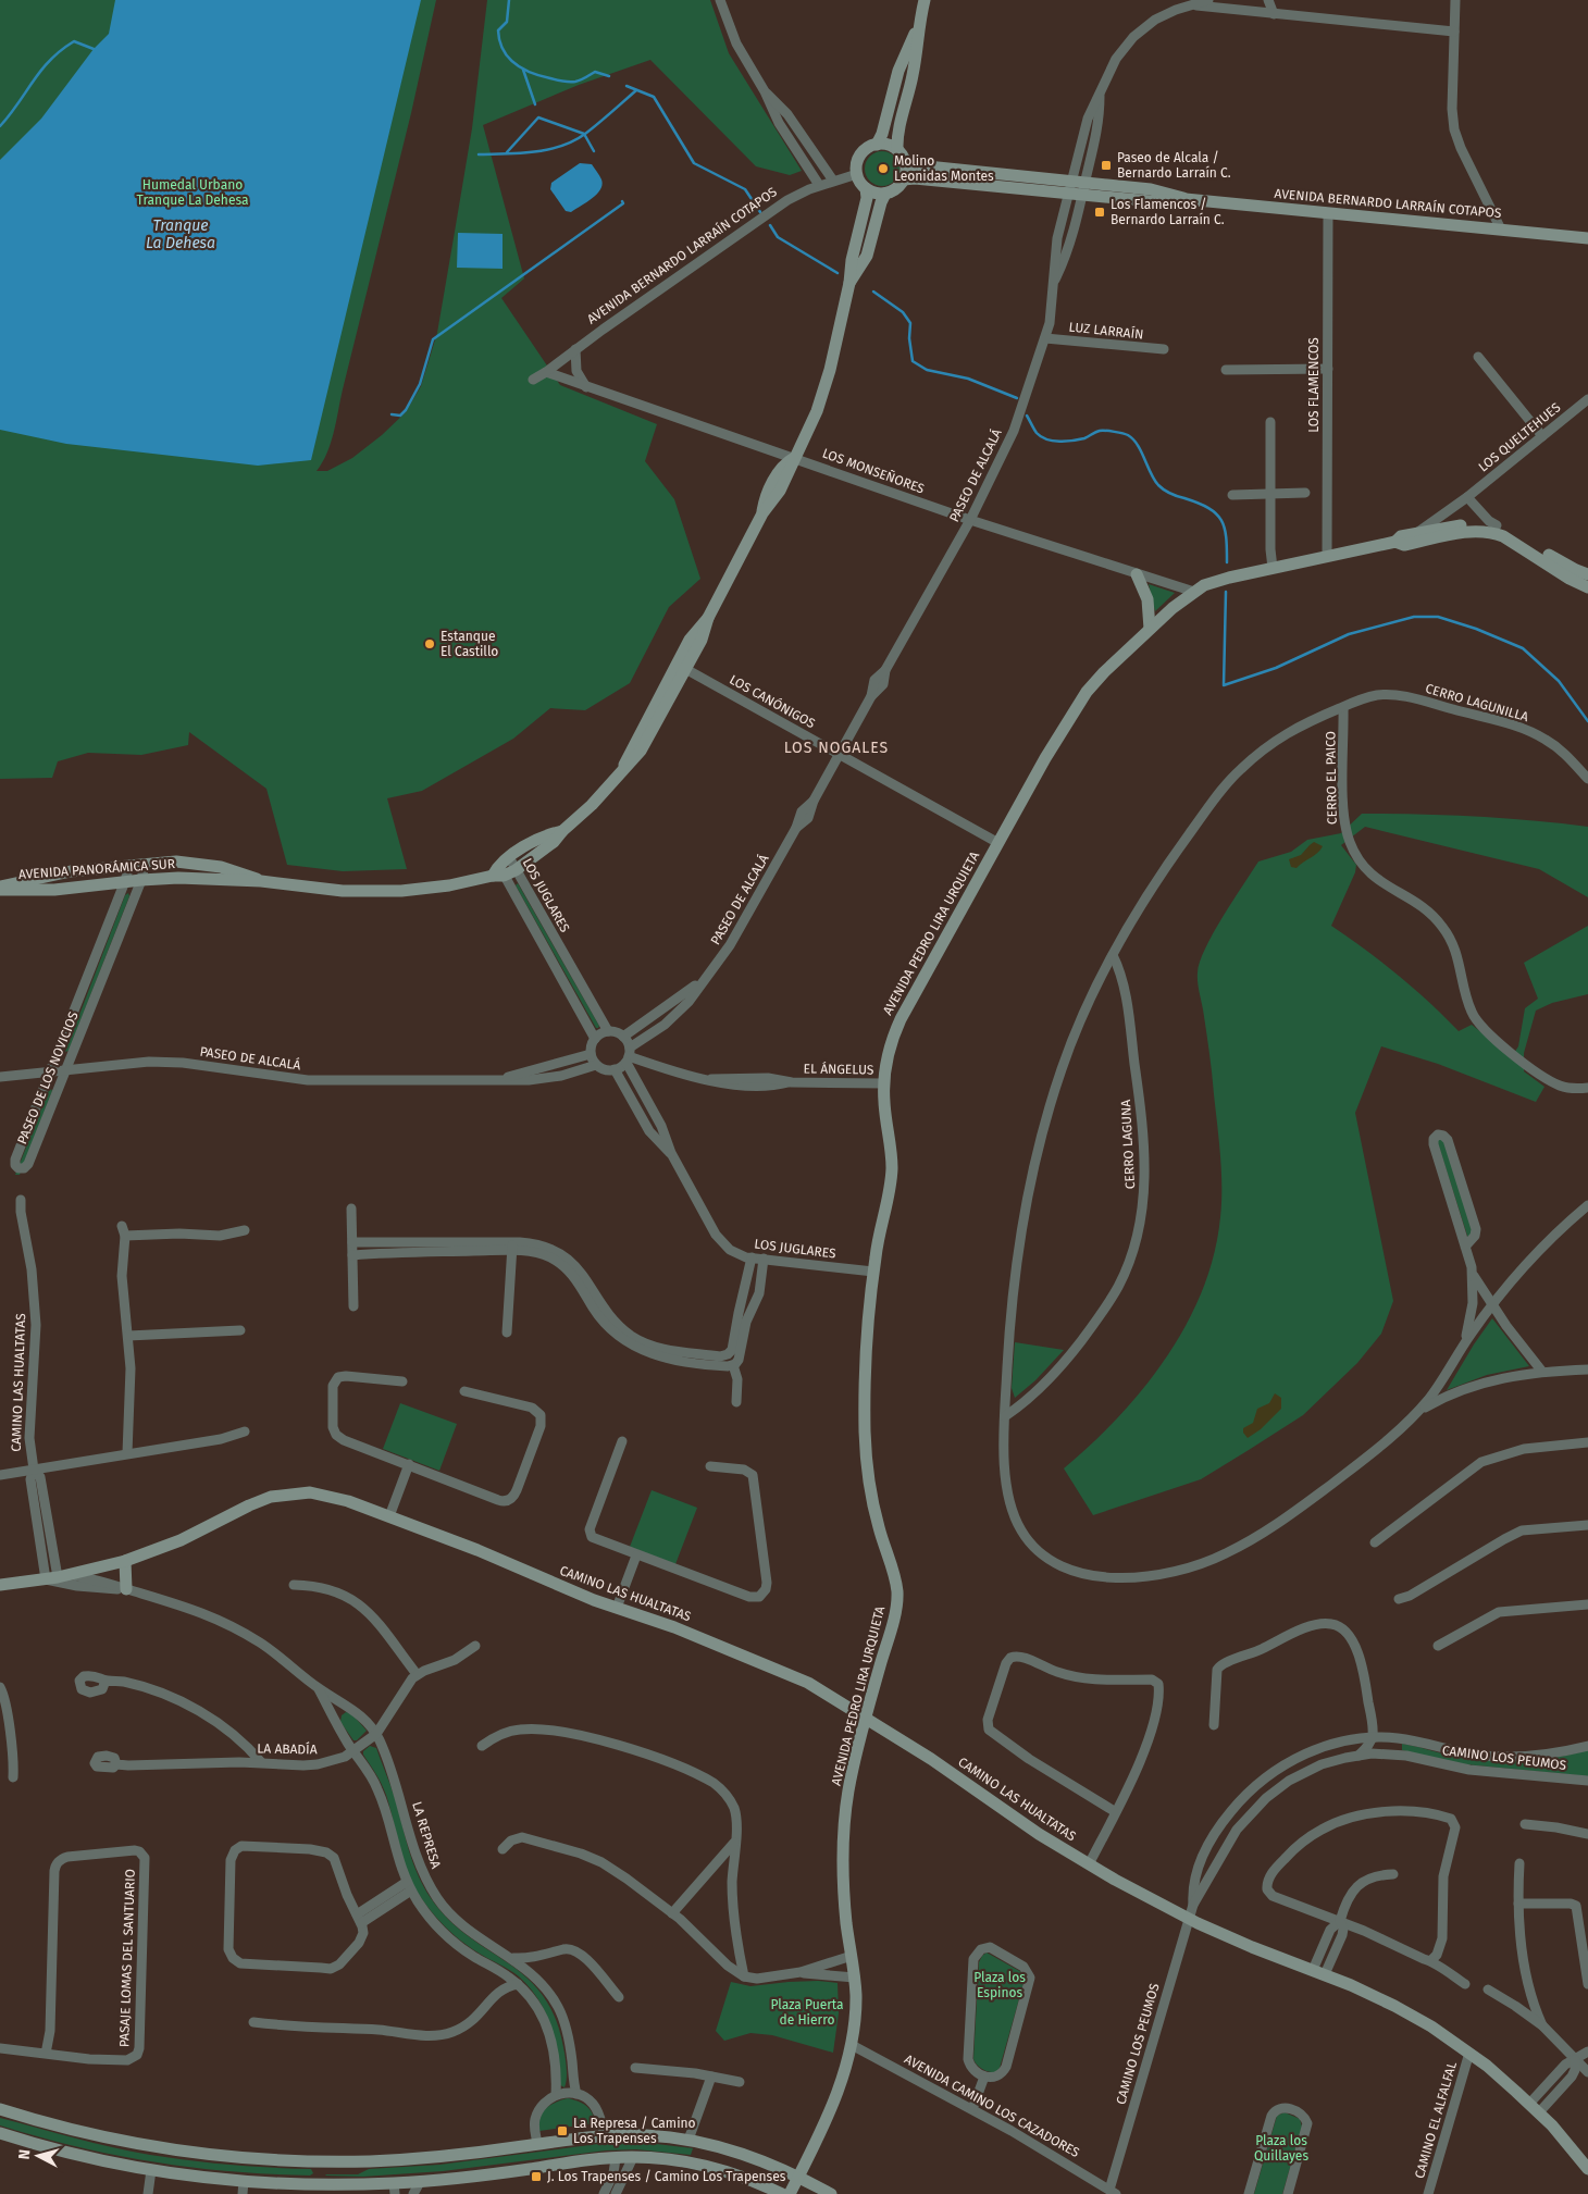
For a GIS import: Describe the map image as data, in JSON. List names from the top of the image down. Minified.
{"streets":{"street":["AVENIDA BERNARDO LARRAÍN COTAPOS","LUZ LARRAÍN","LOS FLAMENCOS","LOS QUELTEHUES","LOS MONSEÑORES","PASEO DE ALCALÁ","LOS CANÓNIGOS","CERRO LAGUNILLA","CERRO EL PAICO","AVENIDA PANORÁMICA SUR","LOS JUGLARES","AVENIDA PEDRO LIRA URQUIETA","EL ÁNGELUS","PASEO DE LOS NOVICIOS","CERRO LAGUNA","CAMINO LAS HUALTATAS","LA ABADÍA","CAMINO LOS PEUMOS","LA REPRESA","PASAJE LOMAS DEL SANTUARIO","AVENIDA CAMINO LOS CAZADORES","CAMINO EL ALFALFAL"]},"crossings":[["AVENIDA BERNARDO LARRAÍN COTAPOS","LOS FLAMENCOS"],["AVENIDA BERNARDO LARRAÍN COTAPOS","LOS MONSEÑORES"],["AVENIDA BERNARDO LARRAÍN COTAPOS","PASEO DE ALCALÁ"],["AVENIDA BERNARDO LARRAÍN COTAPOS","AVENIDA PANORÁMICA SUR"],["LUZ LARRAÍN","PASEO DE ALCALÁ"],["LOS FLAMENCOS","AVENIDA PEDRO LIRA URQUIETA"],["LOS QUELTEHUES","AVENIDA PEDRO LIRA URQUIETA"],["LOS MONSEÑORES","PASEO DE ALCALÁ"],["LOS MONSEÑORES","AVENIDA PANORÁMICA SUR"],["LOS MONSEÑORES","AVENIDA PEDRO LIRA URQUIETA"],["PASEO DE ALCALÁ","LOS CANÓNIGOS"],["PASEO DE ALCALÁ","LOS JUGLARES"],["PASEO DE ALCALÁ","EL ÁNGELUS"],["PASEO DE ALCALÁ","PASEO DE LOS NOVICIOS"],["LOS CANÓNIGOS","AVENIDA PANORÁMICA SUR"],["LOS CANÓNIGOS","AVENIDA PEDRO LIRA URQUIETA"],["CERRO LAGUNILLA","CERRO EL PAICO"],["CERRO LAGUNILLA","CERRO LAGUNA"],["AVENIDA PANORÁMICA SUR","LOS JUGLARES"],["AVENIDA PANORÁMICA SUR","PASEO DE LOS NOVICIOS"],["LOS JUGLARES","AVENIDA PEDRO LIRA URQUIETA"],["LOS JUGLARES","EL ÁNGELUS"],["AVENIDA PEDRO LIRA URQUIETA","EL ÁNGELUS"],["AVENIDA PEDRO LIRA URQUIETA","CAMINO LAS HUALTATAS"],["AVENIDA PEDRO LIRA URQUIETA","AVENIDA CAMINO LOS CAZADORES"],["CAMINO LAS HUALTATAS","CAMINO LOS PEUMOS"],["CAMINO LAS HUALTATAS","LA REPRESA"],["CAMINO LAS HUALTATAS","CAMINO EL ALFALFAL"],["LA ABADÍA","LA REPRESA"],["CAMINO LOS PEUMOS","AVENIDA CAMINO LOS CAZADORES"]],"districts":["LOS NOGALES"],"water":["Tranque La Dehesa"],"parks":["Humedal Urbano Tranque La Dehesa","Plaza los Espinos","Plaza Puerta de Hierro","Plaza los Quillayes"],"places":{"transit":["Paseo de Alcala / Bernardo Larraín C.","Los Flamencos / Bernardo Larraín C.","La Represa / Camino Los Trapenses","J. Los Trapenses / Camino Los Trapenses"],"other":["Molino Leonidas Montes","Estanque El Castillo"]},"north":"left"}
